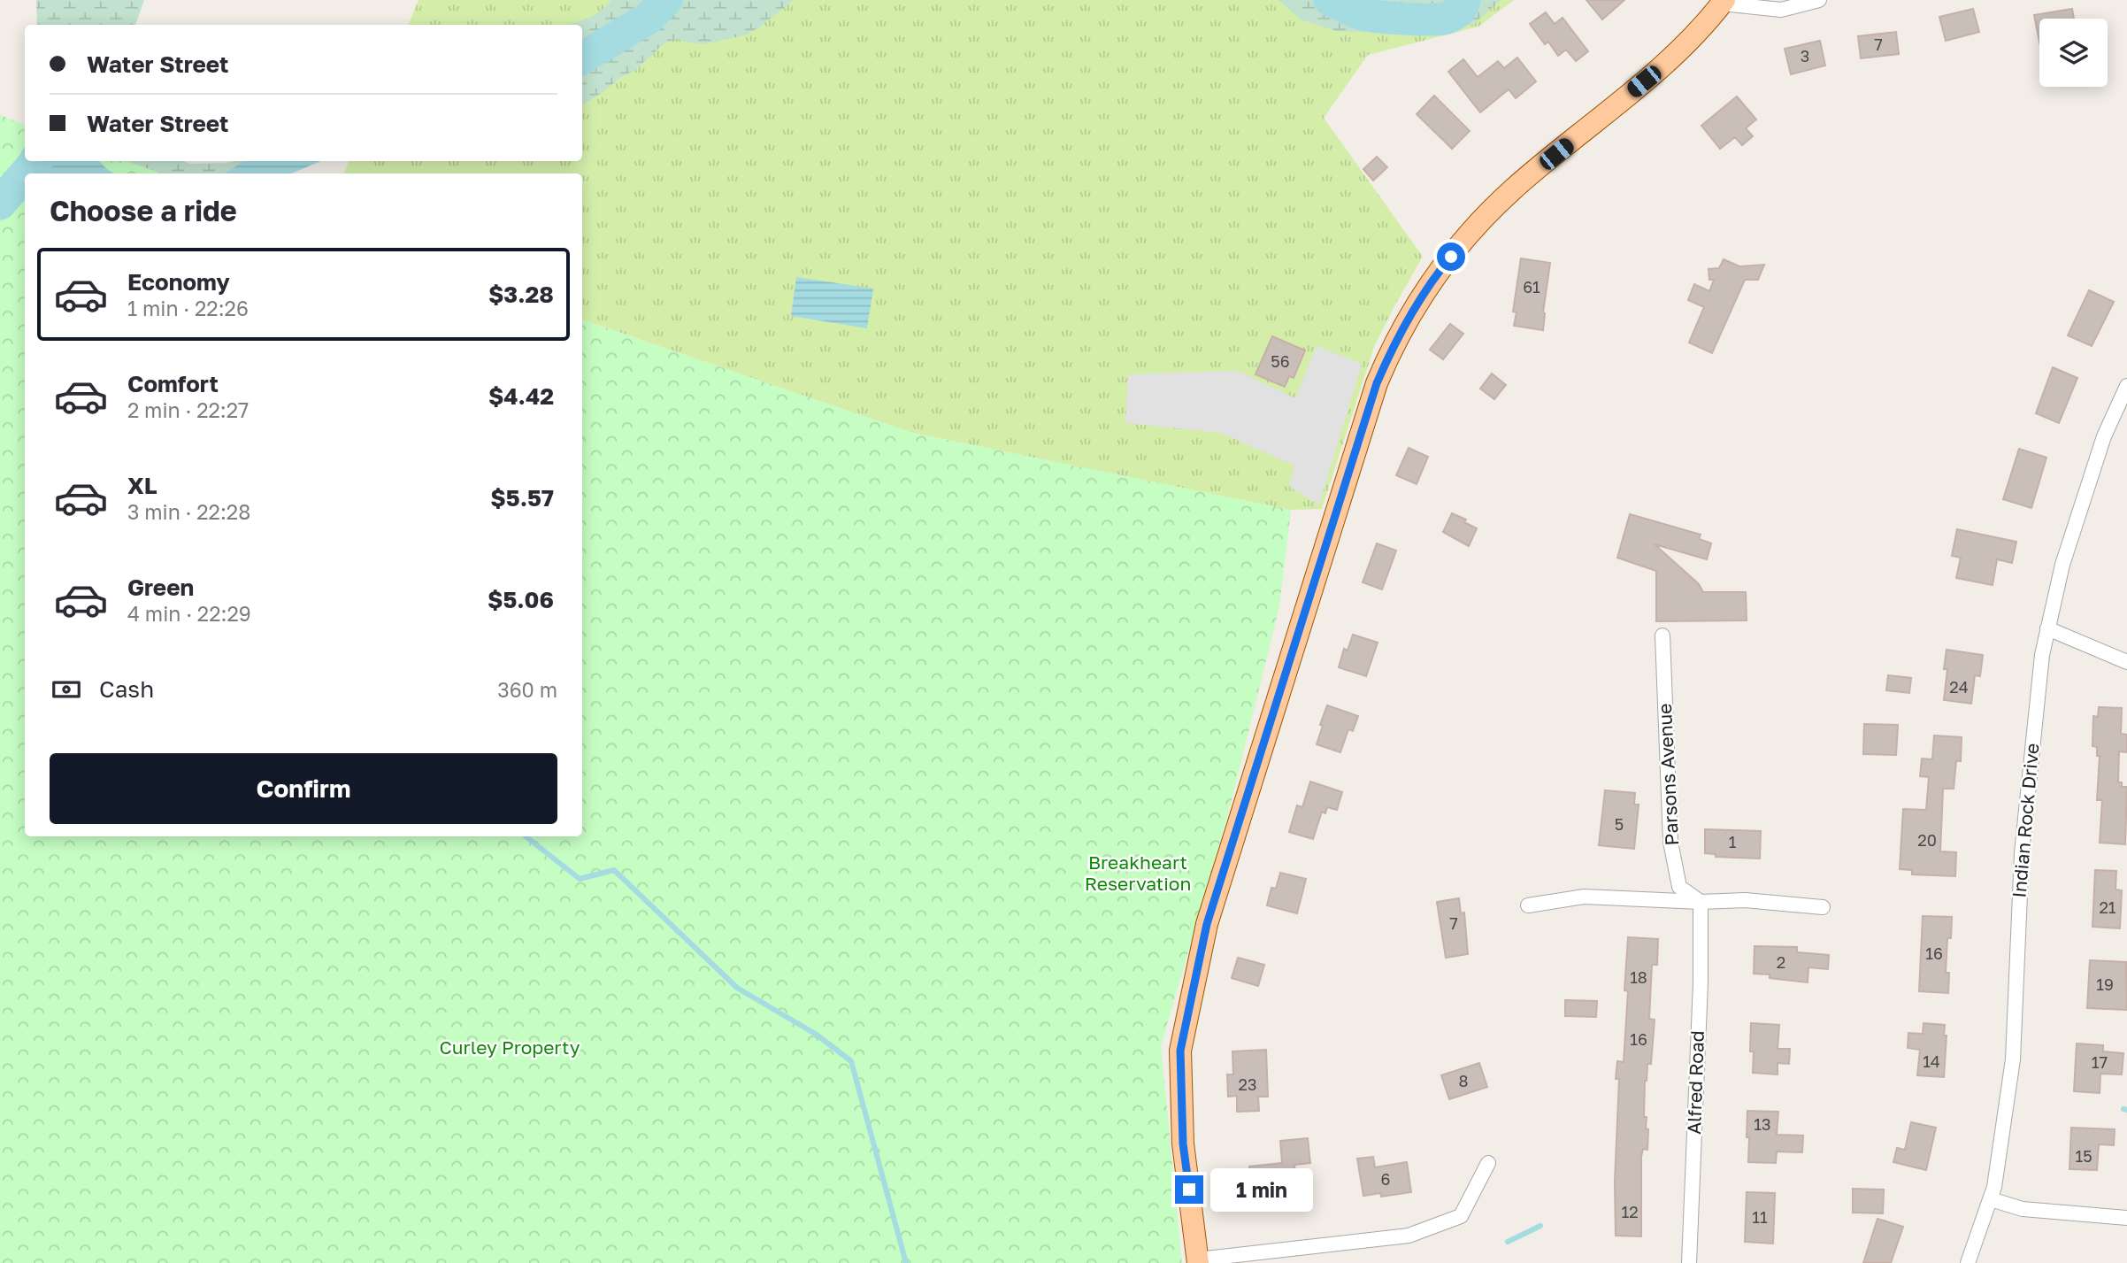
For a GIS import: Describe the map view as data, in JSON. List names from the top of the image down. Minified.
{"streets":{"street":["Parsons Avenue","Indian Rock Drive","Alfred Road"]},"crossings":[["Parsons Avenue","Alfred Road"]],"parks":["Breakheart Reservation","Curley Property"],"house_numbers":["7","3","61","56","24","5","20","1","21","7","16","2","18","19","16","14","17","8","23","13","15","6","12","11"],"page":{"banner":["Water Street","Water Street"],"heading":"Choose a ride","list":[{"name":"Economy","note":"1 min · 22:26","value":"$3.28"},{"name":"Comfort","note":"2 min · 22:27","value":"$4.42"},{"name":"XL","note":"3 min · 22:28","value":"$5.57"},{"name":"Green","note":"4 min · 22:29","value":"$5.06"}],"pay":["Cash","360 m"],"buttons":"Confirm","bubble":"1 min"}}
